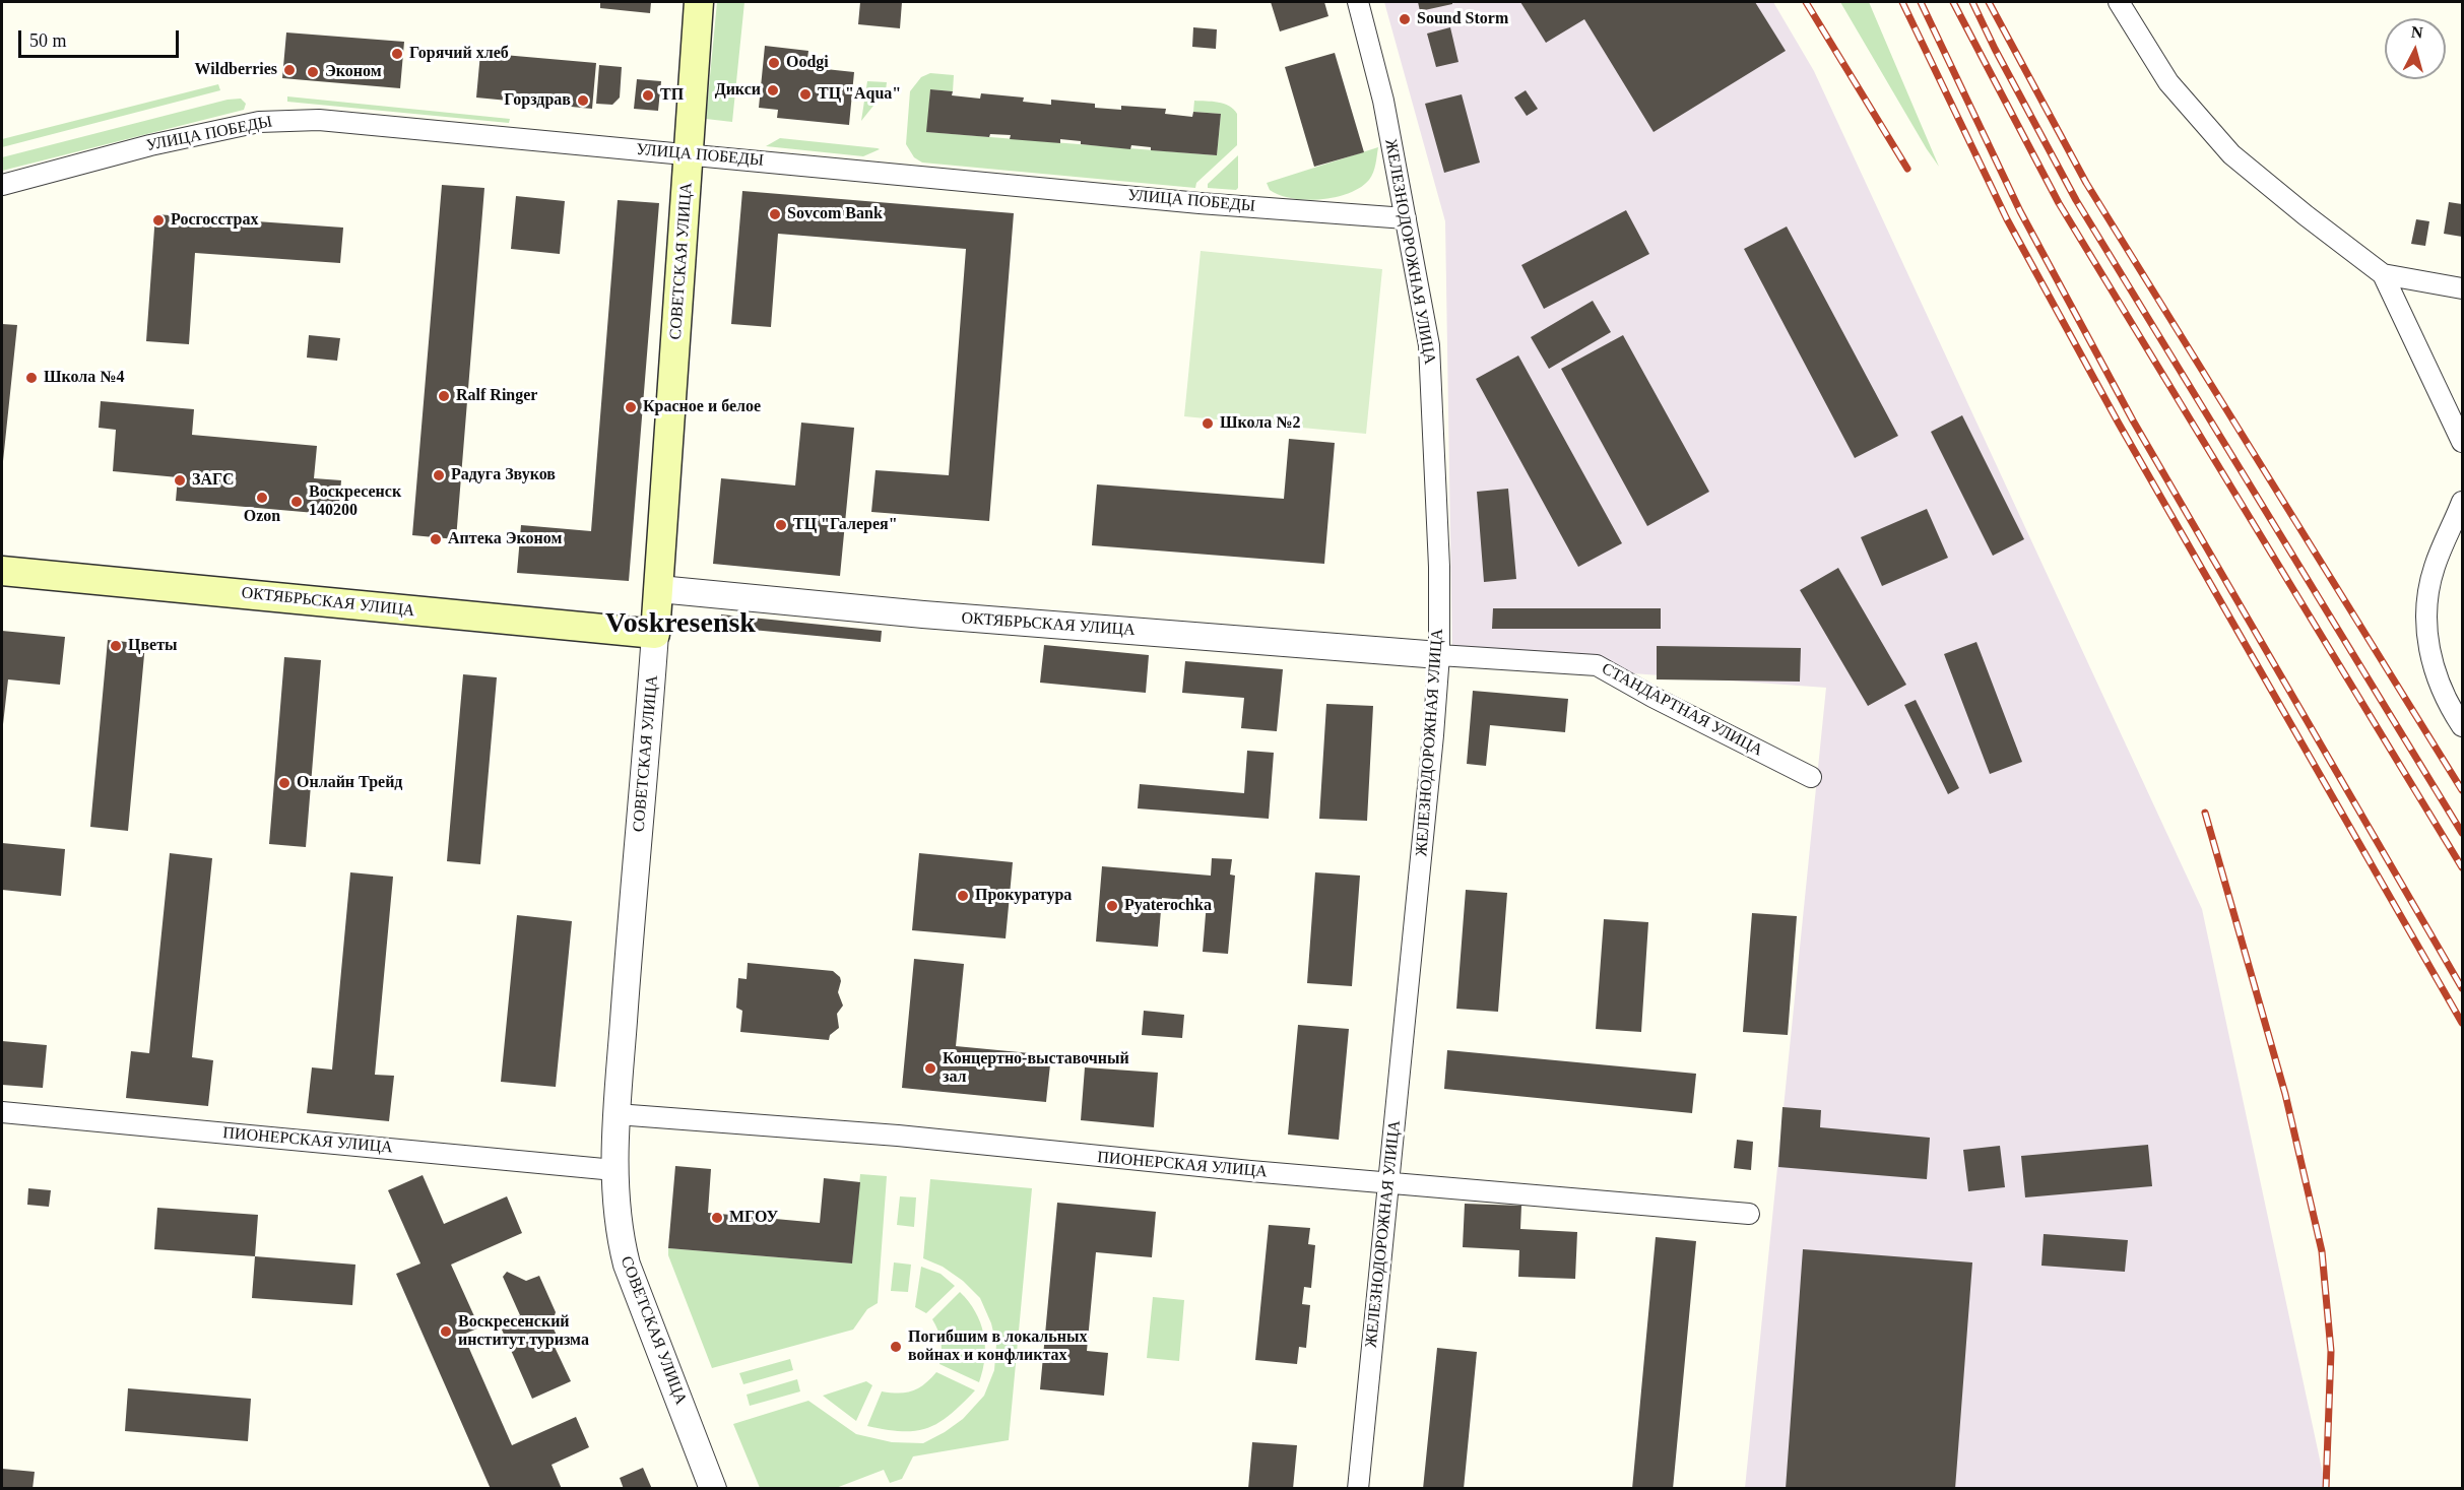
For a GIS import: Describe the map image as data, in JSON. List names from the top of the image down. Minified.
{"streets":{"main road":["СОВЕТСКАЯ УЛИЦА","ОКТЯБРЬСКАЯ УЛИЦА"],"street":["УЛИЦА ПОБЕДЫ","ЖЕЛЕЗНОДОРОЖНАЯ УЛИЦА","СТАНДАРТНАЯ УЛИЦА","ПИОНЕРСКАЯ УЛИЦА"]},"crossings":[["УЛИЦА ПОБЕДЫ","ЖЕЛЕЗНОДОРОЖНАЯ УЛИЦА"],["УЛИЦА ПОБЕДЫ","СОВЕТСКАЯ УЛИЦА"],["ЖЕЛЕЗНОДОРОЖНАЯ УЛИЦА","ОКТЯБРЬСКАЯ УЛИЦА"],["ЖЕЛЕЗНОДОРОЖНАЯ УЛИЦА","СТАНДАРТНАЯ УЛИЦА"],["ЖЕЛЕЗНОДОРОЖНАЯ УЛИЦА","ПИОНЕРСКАЯ УЛИЦА"],["СОВЕТСКАЯ УЛИЦА","ОКТЯБРЬСКАЯ УЛИЦА"],["СОВЕТСКАЯ УЛИЦА","ПИОНЕРСКАЯ УЛИЦА"],["ОКТЯБРЬСКАЯ УЛИЦА","СТАНДАРТНАЯ УЛИЦА"]],"districts":["Voskresensk"],"places":["Sound Storm","Горячий хлеб","Oodgi","Wildberries","Эконом","Дикси","ТЦ \"Aqua\"","ТП","Горздрав","Sovcom Bank","Росгосстрах","Школа №4","Ralf Ringer","Красное и белое","Школа №2","Радуга Звуков","ЗАГС","Ozon","Воскресенск 140200","ТЦ \"Галерея\"","Аптека Эконом","Цветы","Онлайн Трейд","Прокуратура","Pyaterochka","Концертно-выставочный зал","МГОУ","Воскресенский институт туризма","Погибшим в локальных войнах и конфликтах"],"scale_bar":"50 m","north":"top"}
